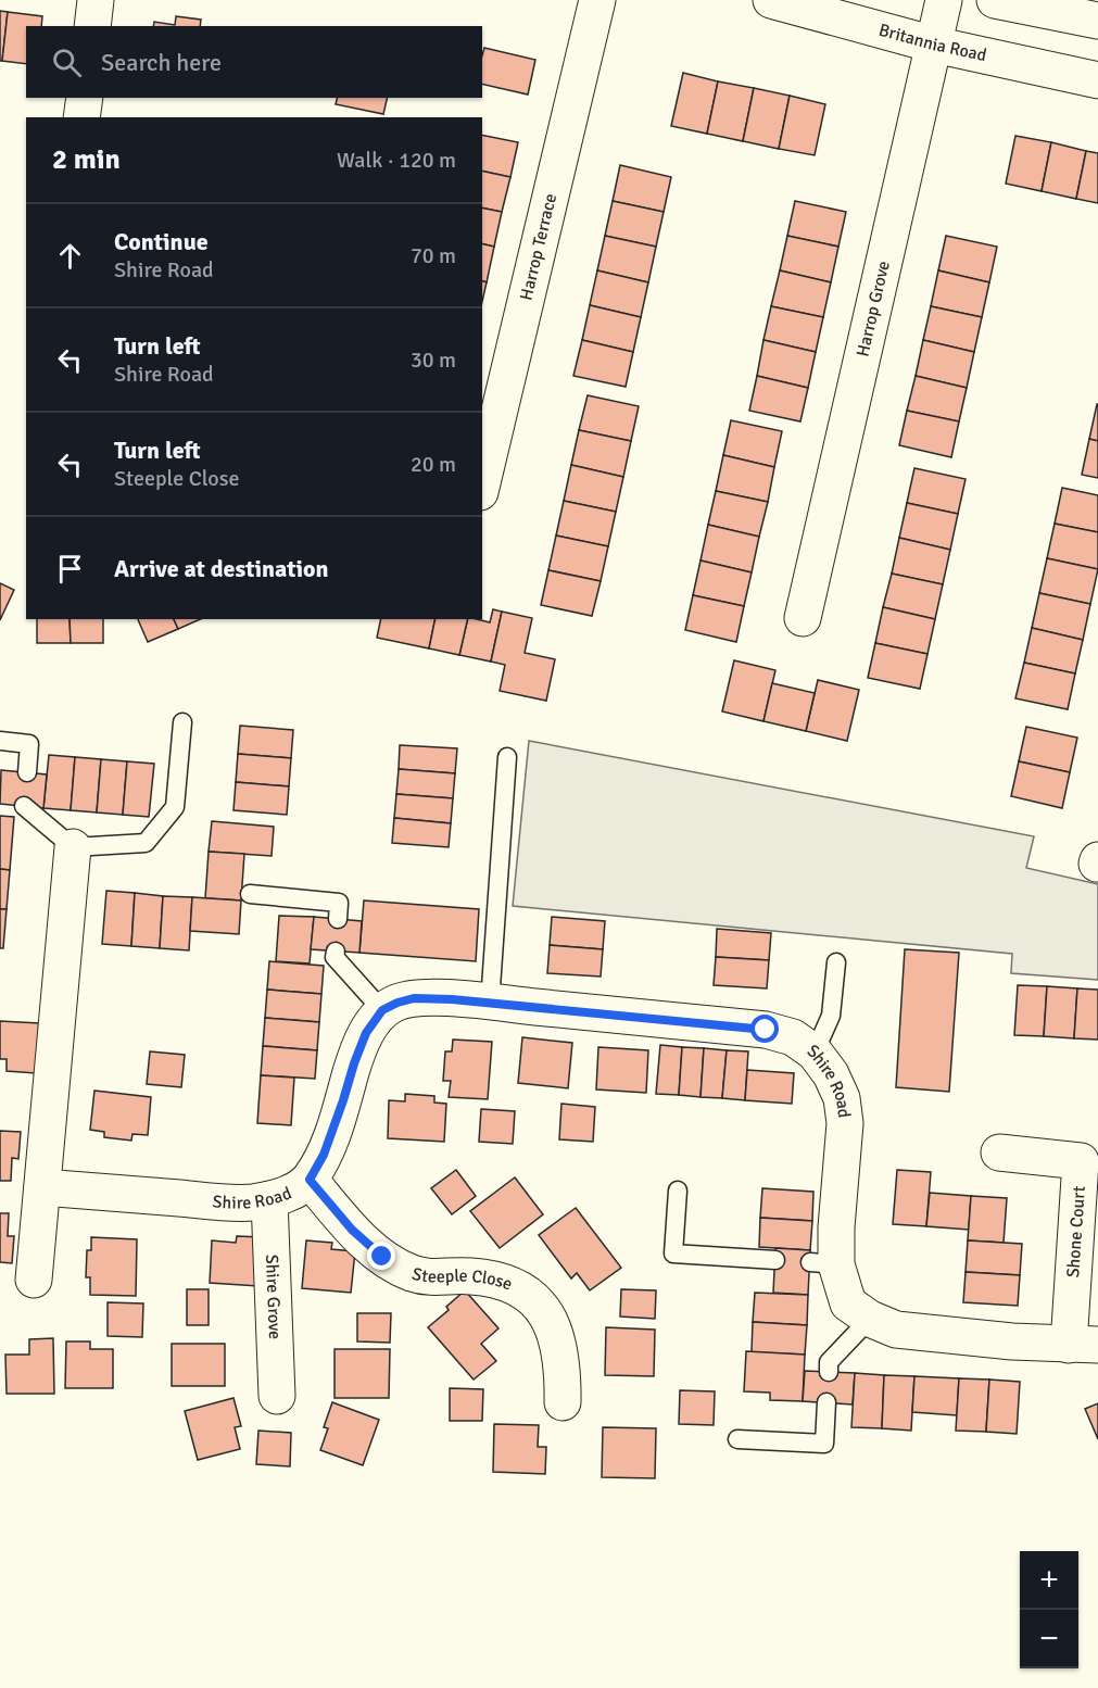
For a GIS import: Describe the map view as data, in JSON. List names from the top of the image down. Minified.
{"streets":{"street":["Britannia Road","Harrop Terrace","Harrop Grove","Shire Road","Shone Court","Steeple Close","Shire Grove"]},"crossings":[["Britannia Road","Harrop Grove"],["Shire Road","Steeple Close"],["Shire Road","Shire Grove"]],"page":{"search":"Search here","heading":["2 min","Walk · 120 m"],"list":[["Continue","Shire Road","70 m"],["Turn left","Shire Road","30 m"],["Turn left","Steeple Close","20 m"],"Arrive at destination"],"map_buttons":["+","−"]}}
